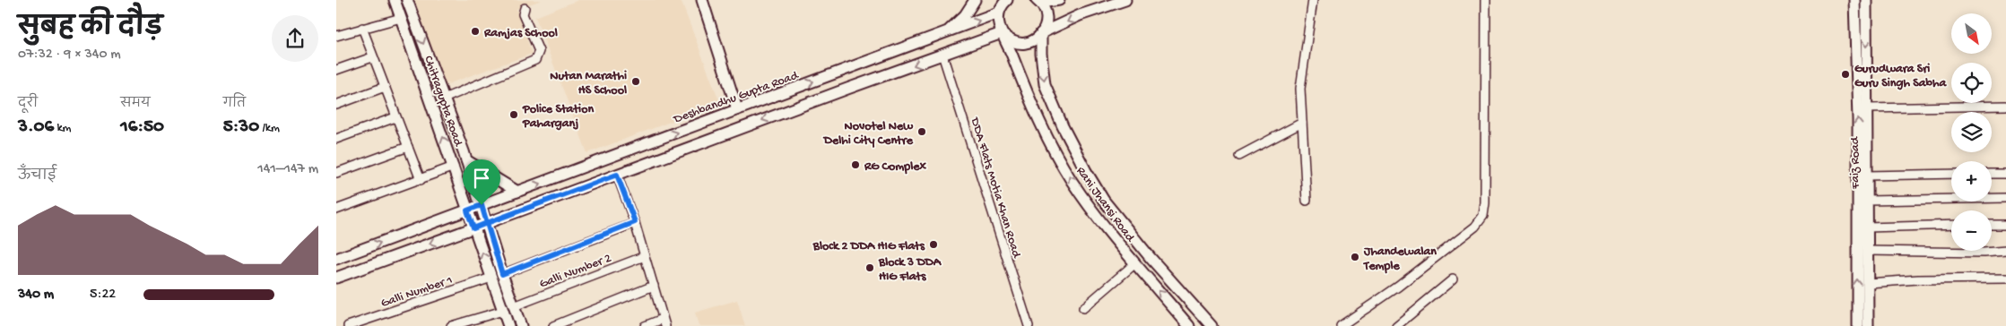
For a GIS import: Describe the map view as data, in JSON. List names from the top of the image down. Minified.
{"streets":{"main road":["Deshbandhu Gupta Road","Chitragupta Road","Faiz Road","Rani Jhansi Road"],"street":["DDA Flats Motia Khan Road","Galli Number 2","Galli Number 1"]},"crossings":[["Deshbandhu Gupta Road","Chitragupta Road"],["Deshbandhu Gupta Road","Rani Jhansi Road"],["Chitragupta Road","Galli Number 2"],["Chitragupta Road","Galli Number 1"]],"places":["Ramjas School","Gurudwara Sri Guru Singh Sabha","Nutan Marathi HS School","Police Station Paharganj","Novotel New Delhi City Centre","RG Complex","Block 2 DDA HIG Flats","Jhandewalan Temple","Block 3 DDA HIG Flats"],"north":"bottom right","page":{"heading":["सुबह की दौड़","07:32 · 9 × 340 m"],"map_buttons":["+","−"],"stats":[["दूरी","3.06 km"],["समय","16:50"],["गति","5:30 /km"]],"chart":["ऊँचाई","141–147 m"],"list":[{"name":"340 m","note":"5:22"}]}}
